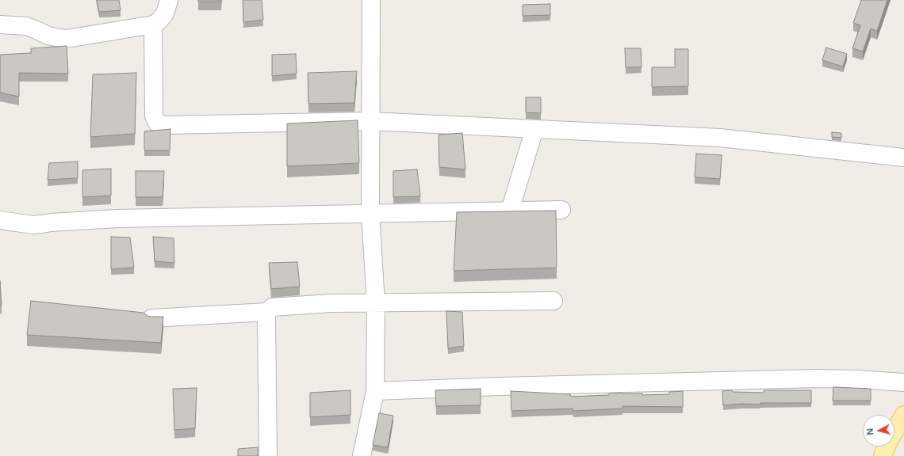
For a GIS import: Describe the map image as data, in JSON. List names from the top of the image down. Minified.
{"north":"left"}
